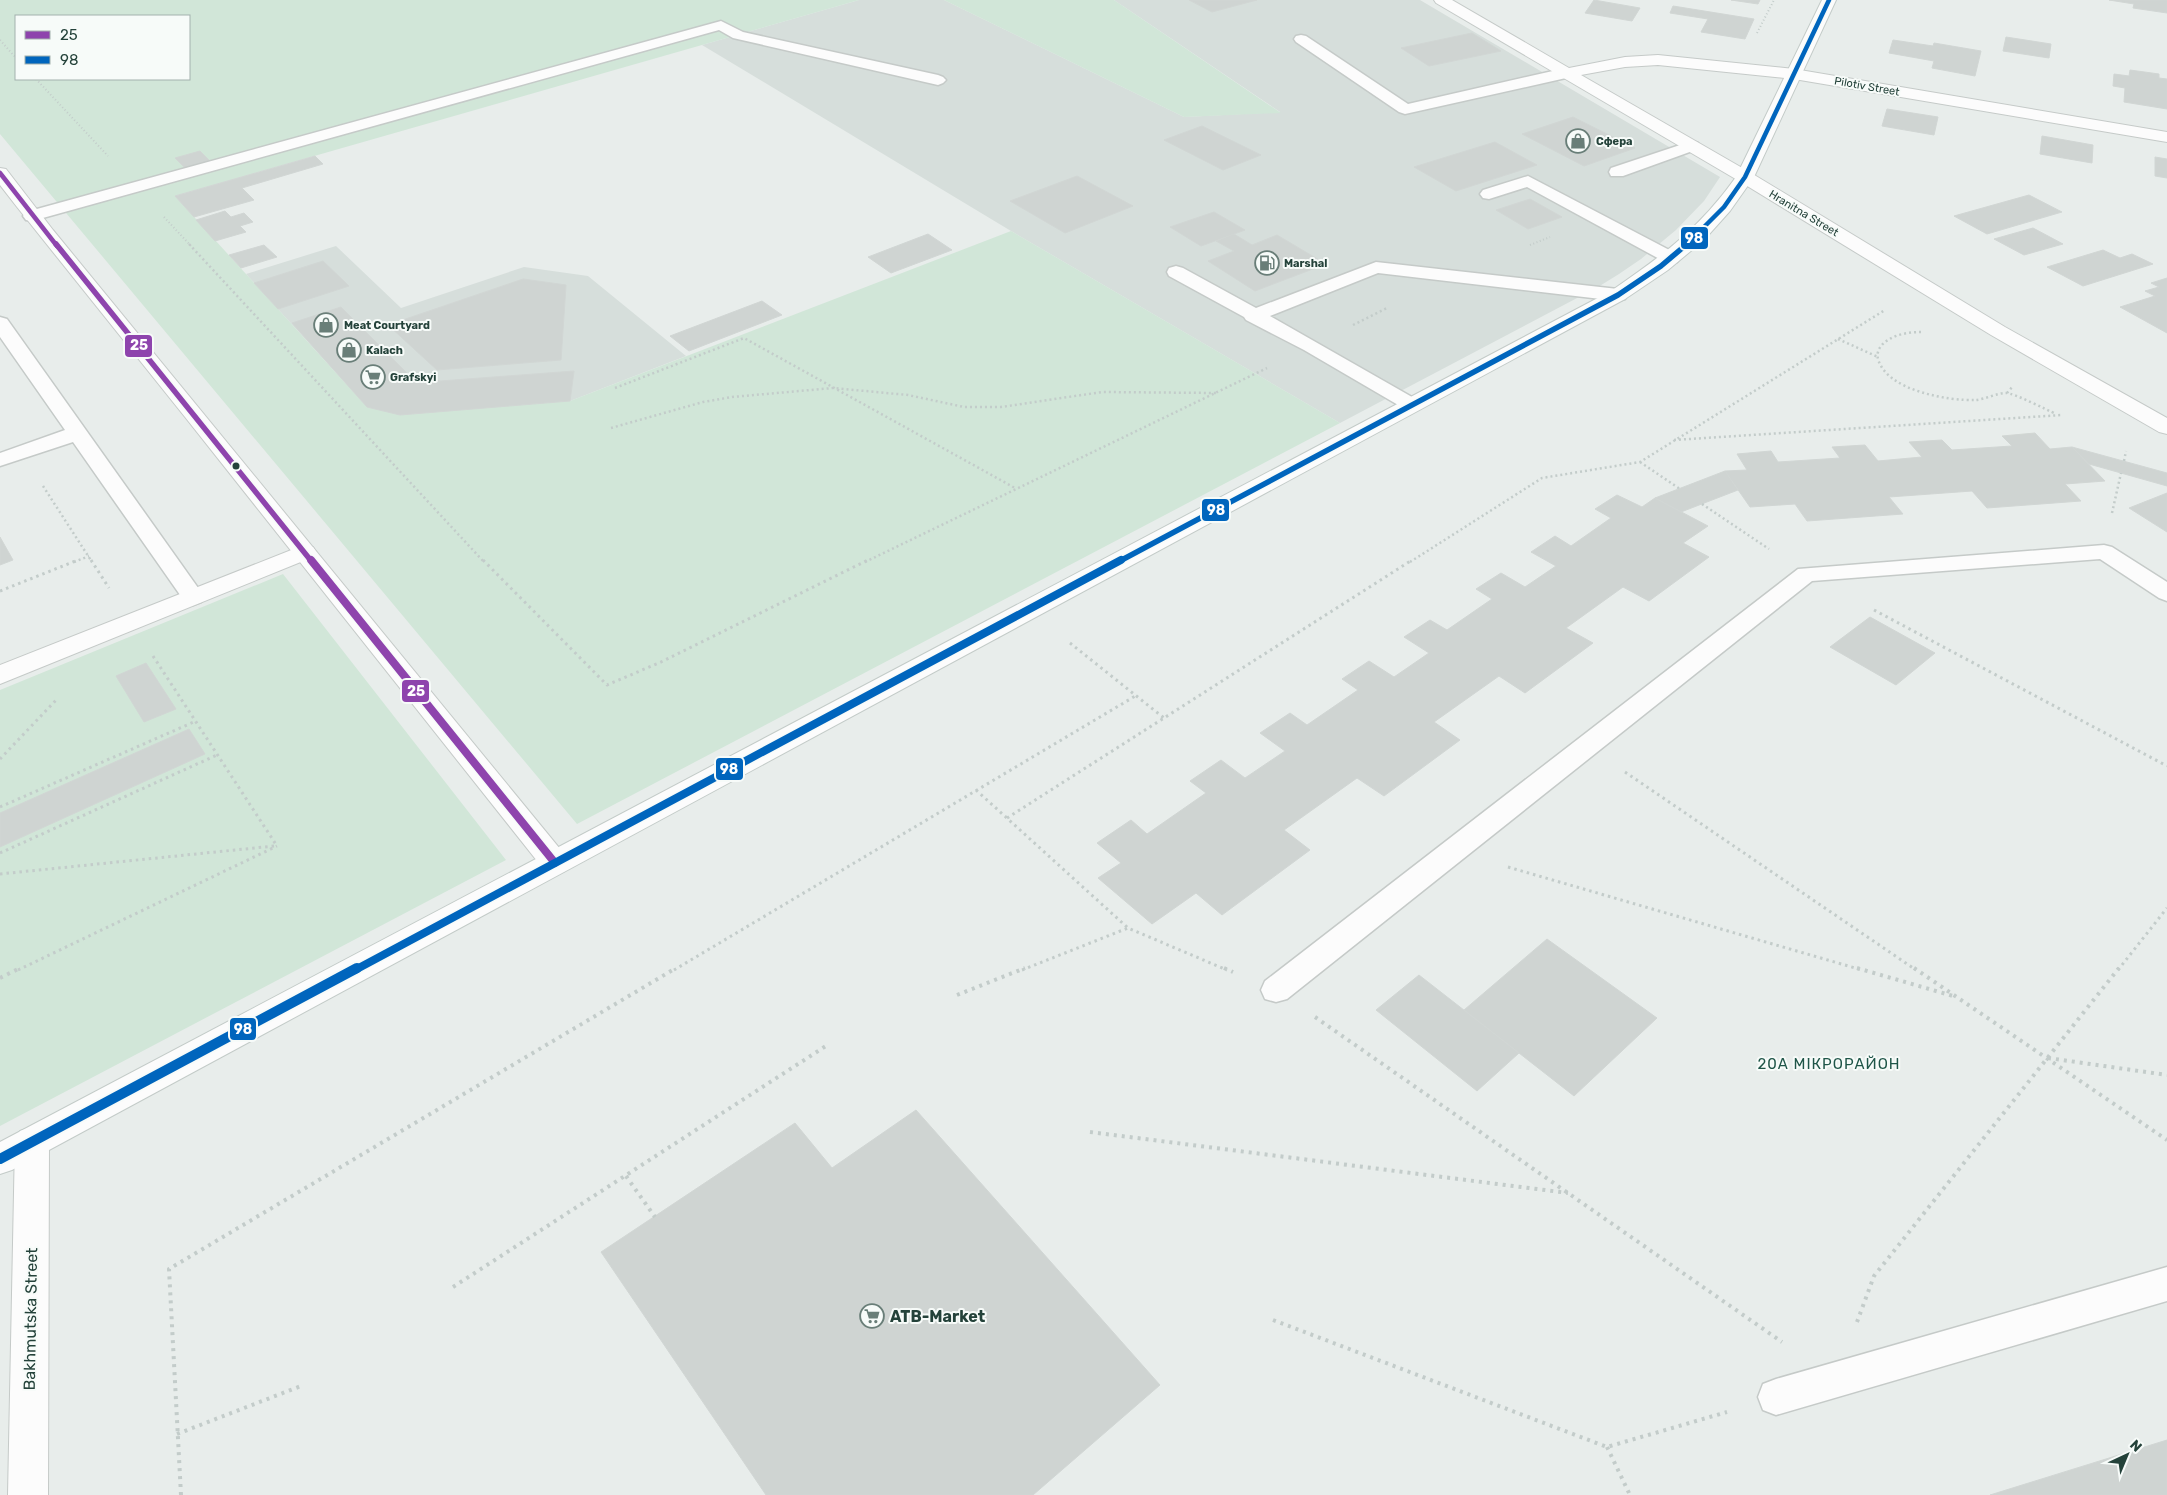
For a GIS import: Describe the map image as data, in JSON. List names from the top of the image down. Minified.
{"streets":{"street":["Pilotiv Street","Hranitna Street","Bakhmutska Street"]},"crossings":[["Pilotiv Street","Hranitna Street"]],"districts":["20А МІКРОРАЙОН"],"places":{"shop":["Сфера","Meat Courtyard","Kalach"],"fuel station":["Marshal"],"supermarket":["Grafskyi","ATB-Market"]},"lines":["transit line 98","transit line 25"],"legend":["25","98"],"north":"top right"}
